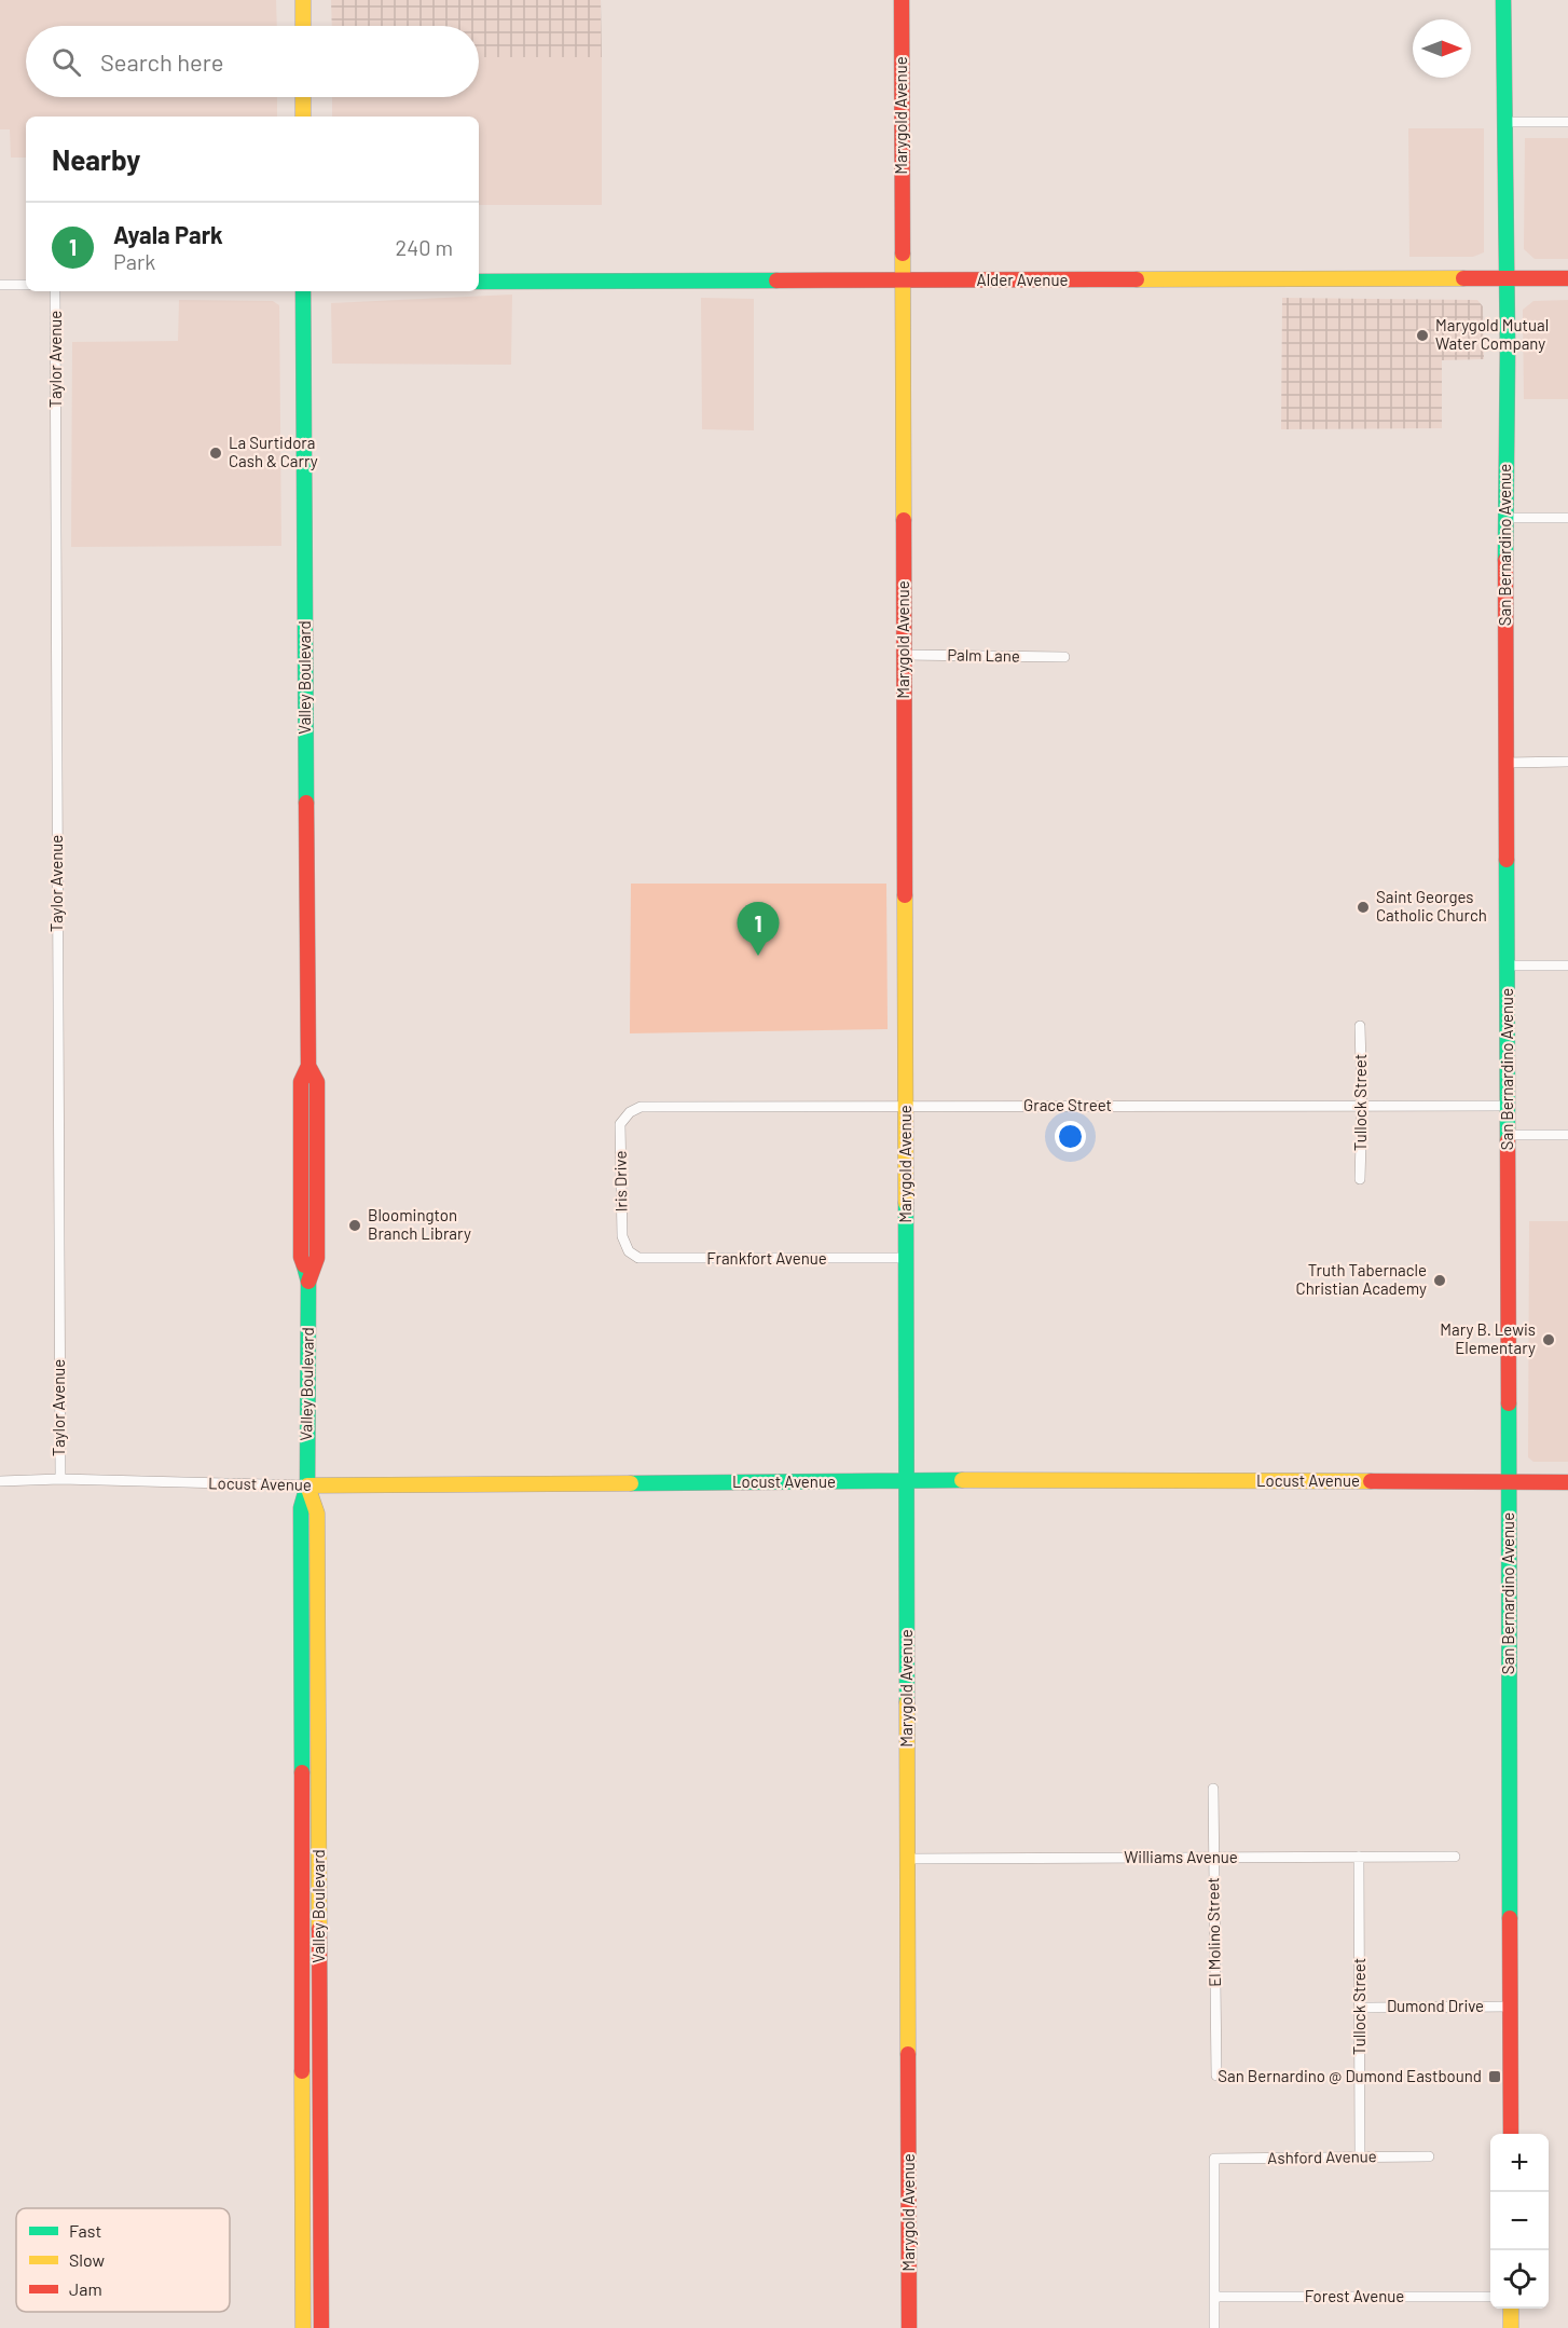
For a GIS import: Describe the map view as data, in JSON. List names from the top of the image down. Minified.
{"streets":{"main road":["Marygold Avenue","Alder Avenue","San Bernardino Avenue","Valley Boulevard","Locust Avenue"],"street":["Taylor Avenue","Palm Lane","Tullock Street","Grace Street","Iris Drive","Frankfort Avenue","Williams Avenue","El Molino Street","Dumond Drive","Ashford Avenue","Forest Avenue"]},"crossings":[["Marygold Avenue","Alder Avenue"],["Marygold Avenue","Palm Lane"],["Marygold Avenue","Grace Street"],["Marygold Avenue","Frankfort Avenue"],["Marygold Avenue","Locust Avenue"],["Marygold Avenue","Williams Avenue"],["Alder Avenue","San Bernardino Avenue"],["Taylor Avenue","Locust Avenue"],["San Bernardino Avenue","Grace Street"],["San Bernardino Avenue","Locust Avenue"],["San Bernardino Avenue","Dumond Drive"],["Valley Boulevard","Locust Avenue"],["Tullock Street","Grace Street"],["Tullock Street","Williams Avenue"],["Tullock Street","Dumond Drive"],["Tullock Street","Ashford Avenue"],["Grace Street","Iris Drive"],["Iris Drive","Frankfort Avenue"],["Williams Avenue","El Molino Street"],["Ashford Avenue","Forest Avenue"]],"places":{"other":["Marygold Mutual Water Company","La Surtidora Cash & Carry","Saint Georges Catholic Church","Bloomington Branch Library","Truth Tabernacle Christian Academy","Mary B. Lewis Elementary"],"transit":["San Bernardino @ Dumond Eastbound"]},"legend":["Fast","Slow","Jam"],"north":"right","page":{"search":"Search here","heading":"Nearby","list":[{"mark":"1","name":"Ayala Park","note":"Park","value":"240 m"}],"pins":"1","map_buttons":["+","−"]}}
